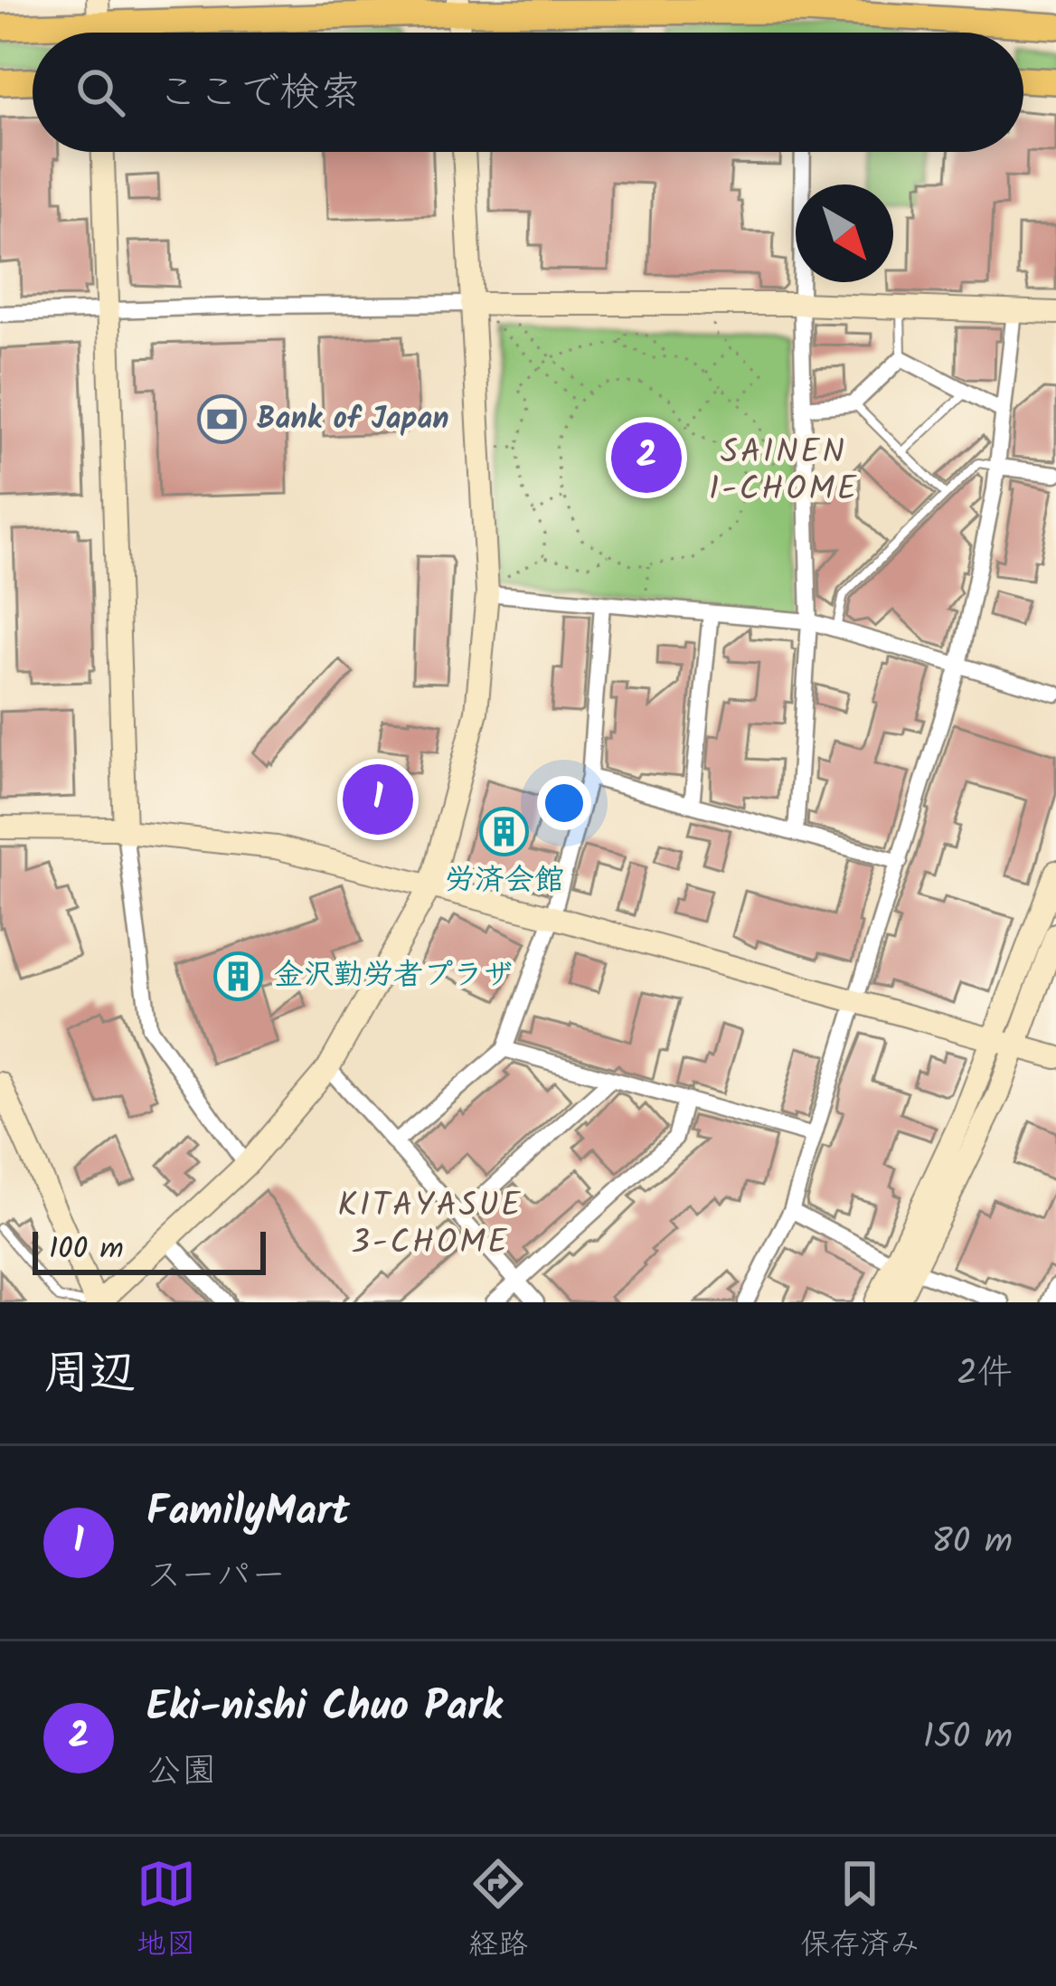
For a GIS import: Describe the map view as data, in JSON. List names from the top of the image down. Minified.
{"districts":["SAINEN 1-CHOME","KITAYASUE 3-CHOME"],"places":{"bank":["Bank of Japan"],"building":["労済会館","金沢勤労者プラザ"]},"scale_bar":"100 m","north":"bottom right","page":{"search":"ここで検索","pins":["2","1"],"scale":"100 m","heading":["周辺","2件"],"list":[{"mark":"1","name":"FamilyMart","note":"スーパー","value":"80 m"},{"mark":"2","name":"Eki-nishi Chuo Park","note":"公園","value":"150 m"}],"nav":["地図","経路","保存済み"]}}
